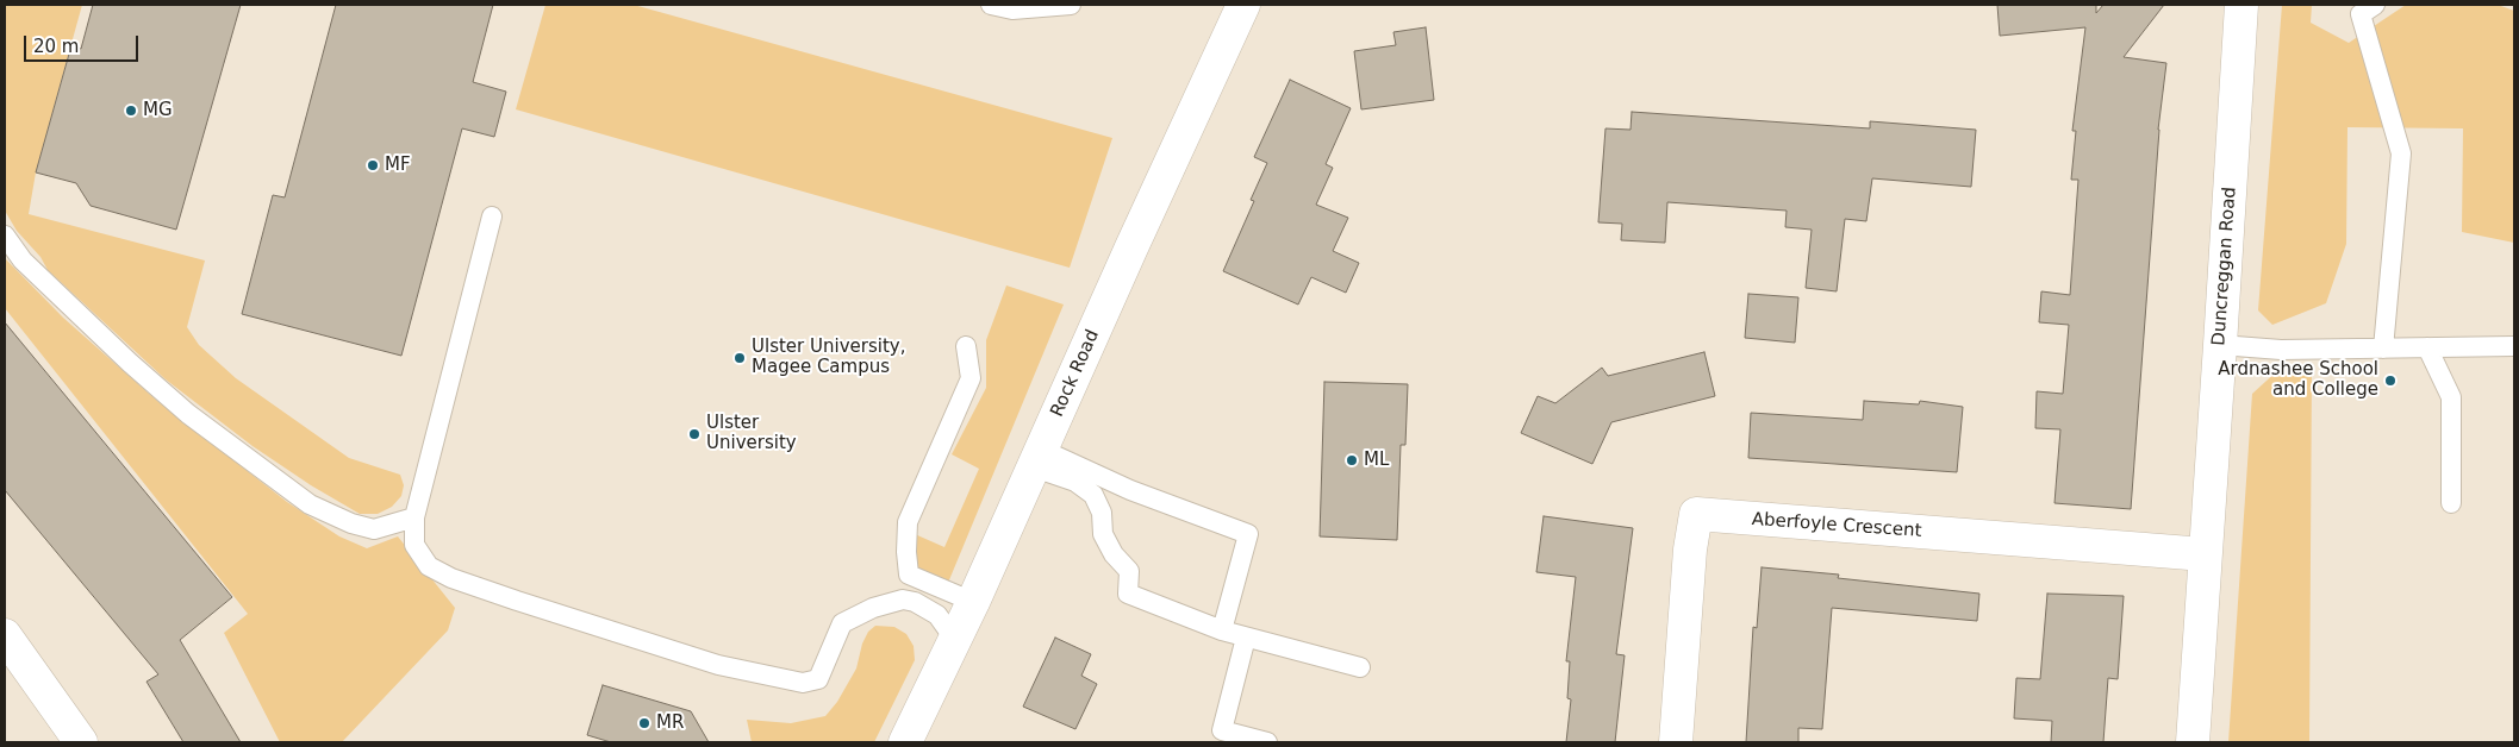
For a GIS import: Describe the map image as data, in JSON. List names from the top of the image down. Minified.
{"streets":{"main road":["Duncreggan Road","Rock Road","Aberfoyle Crescent"]},"crossings":[["Duncreggan Road","Aberfoyle Crescent"]],"places":["MG","MF","Ulster University, Magee Campus","Ardnashee School and College","Ulster University","ML","MR"],"scale_bar":"20 m"}
